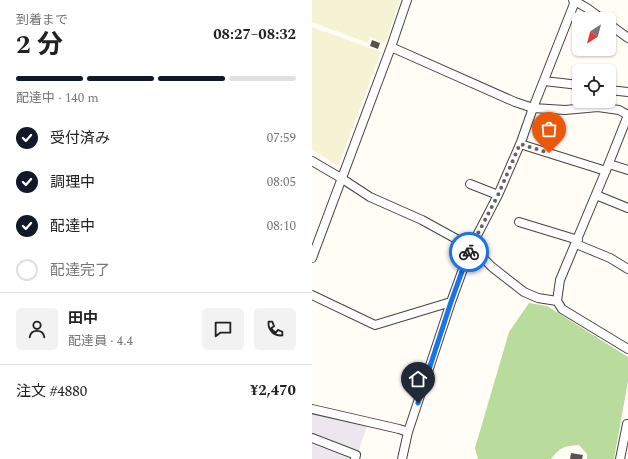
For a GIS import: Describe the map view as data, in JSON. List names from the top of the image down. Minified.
{"north":"bottom left","page":{"heading":["2 分","到着まで","08:27–08:32"],"panel":["田中","配達員 · 4.4","注文 #4880","¥2,470"],"bar":"配達中 · 140 m","list":[["受付済み","07:59"],["調理中","08:05"],["配達中","08:10"],"配達完了"]}}
